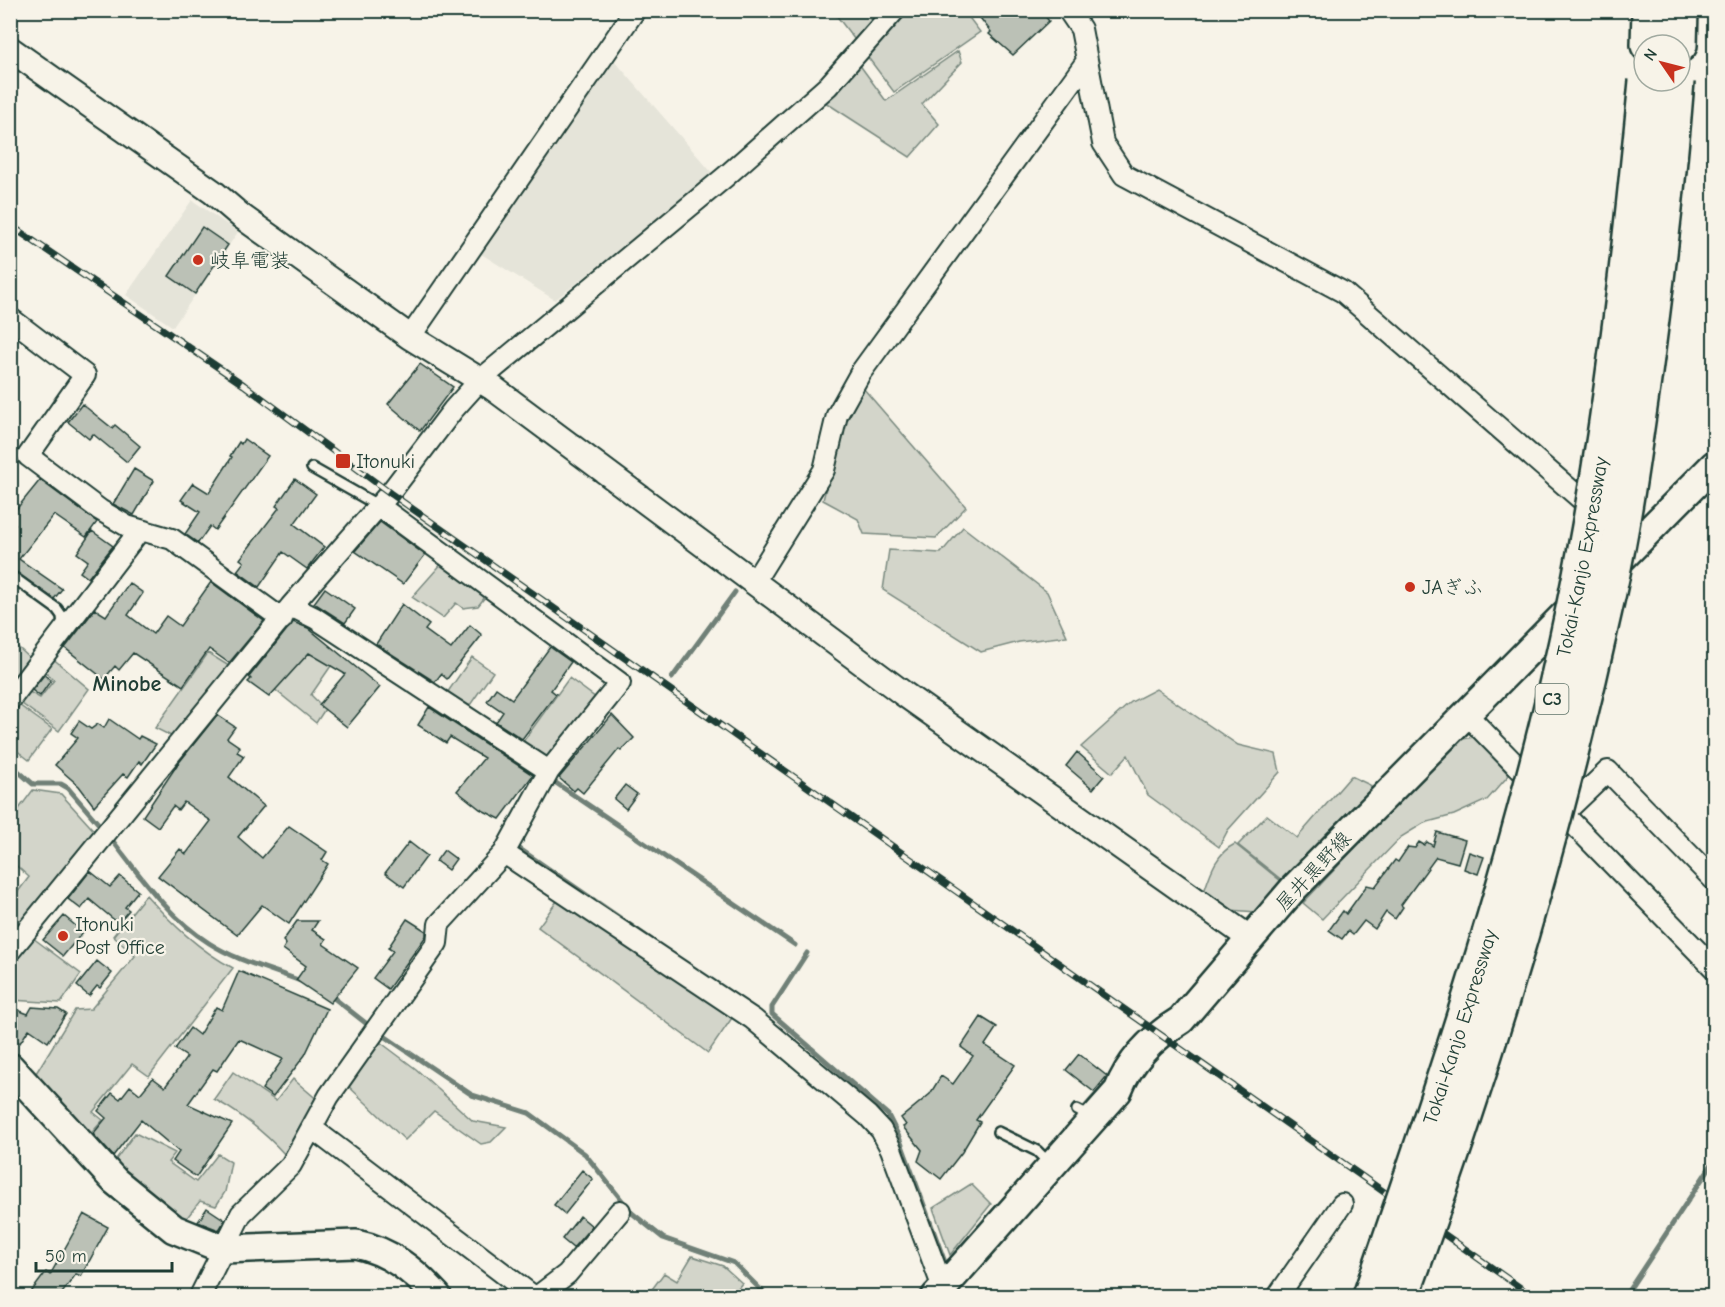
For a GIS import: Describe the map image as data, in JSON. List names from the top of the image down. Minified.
{"streets":{"highway":["Tokai-Kanjo Expressway","C3"],"main road":["屋井黒野線"]},"districts":["Minobe"],"places":{"other":["岐阜電装","JAぎふ","Itonuki Post Office"],"transit":["Itonuki"]},"scale_bar":"50 m","north":"top left"}
